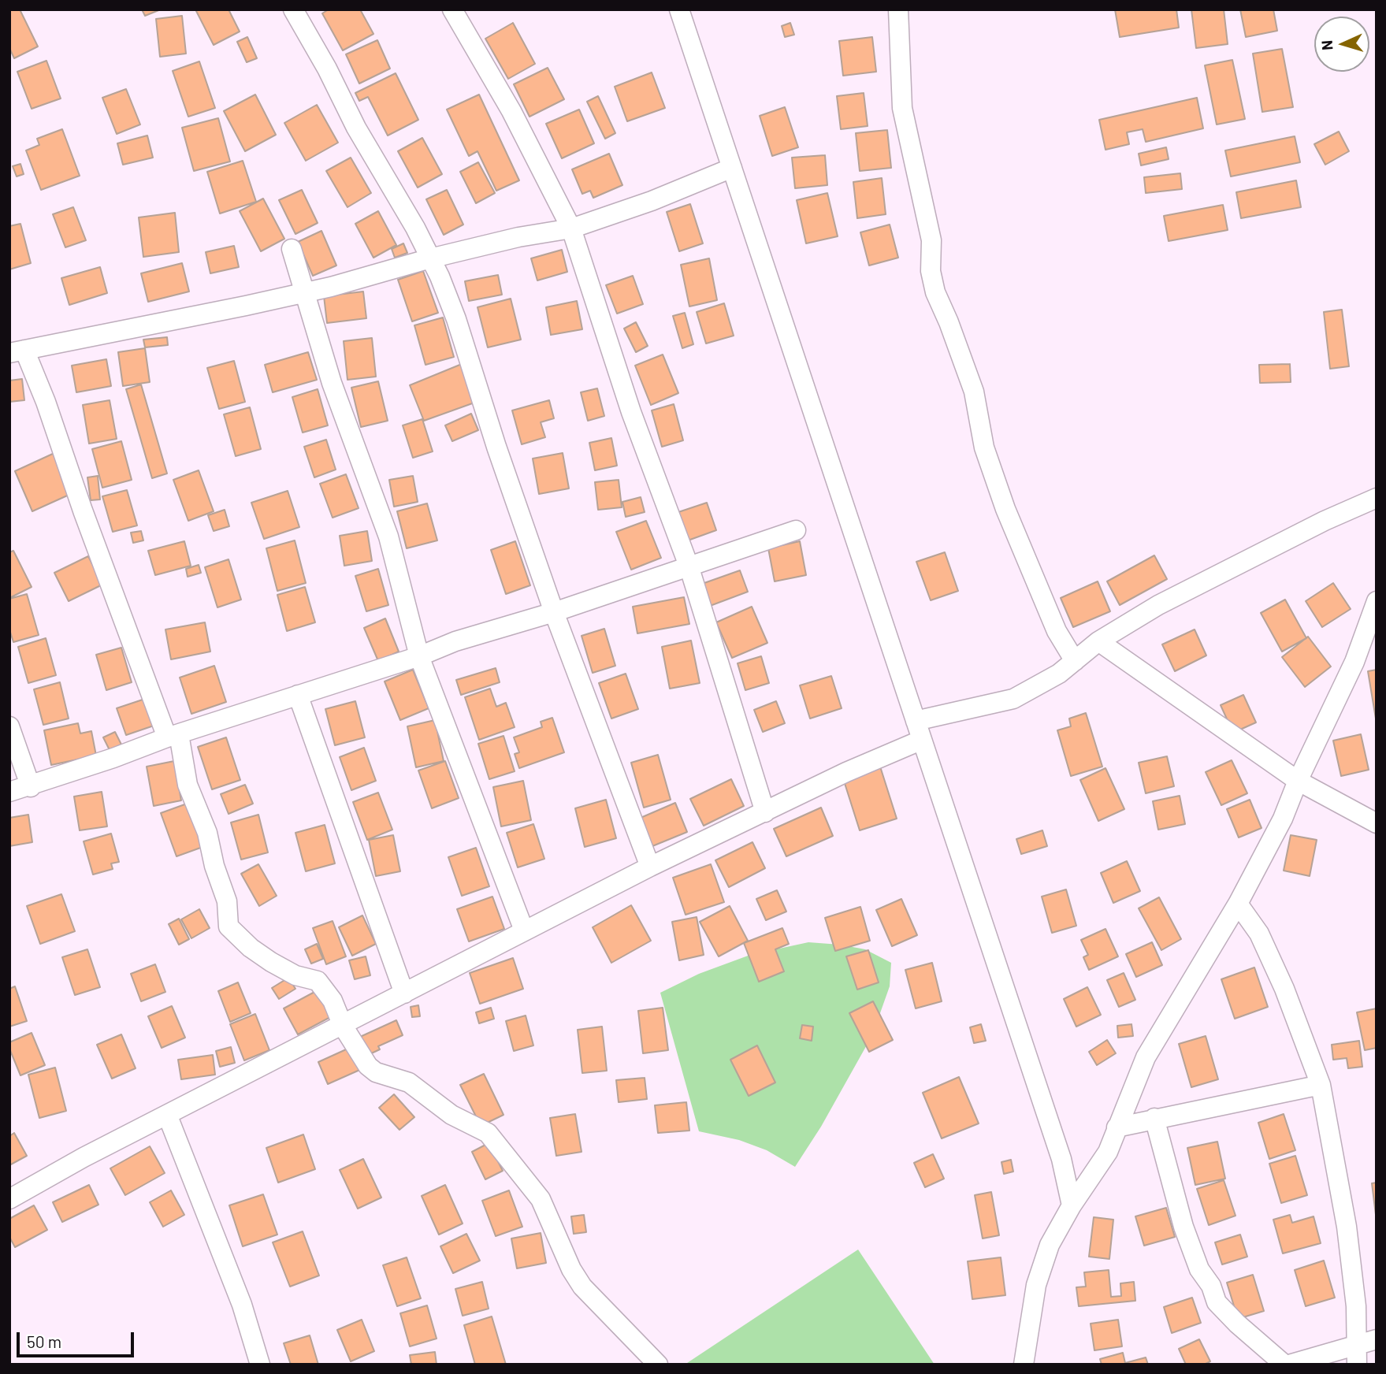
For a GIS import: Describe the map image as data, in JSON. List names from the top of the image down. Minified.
{"scale_bar":"50 m","north":"left"}
